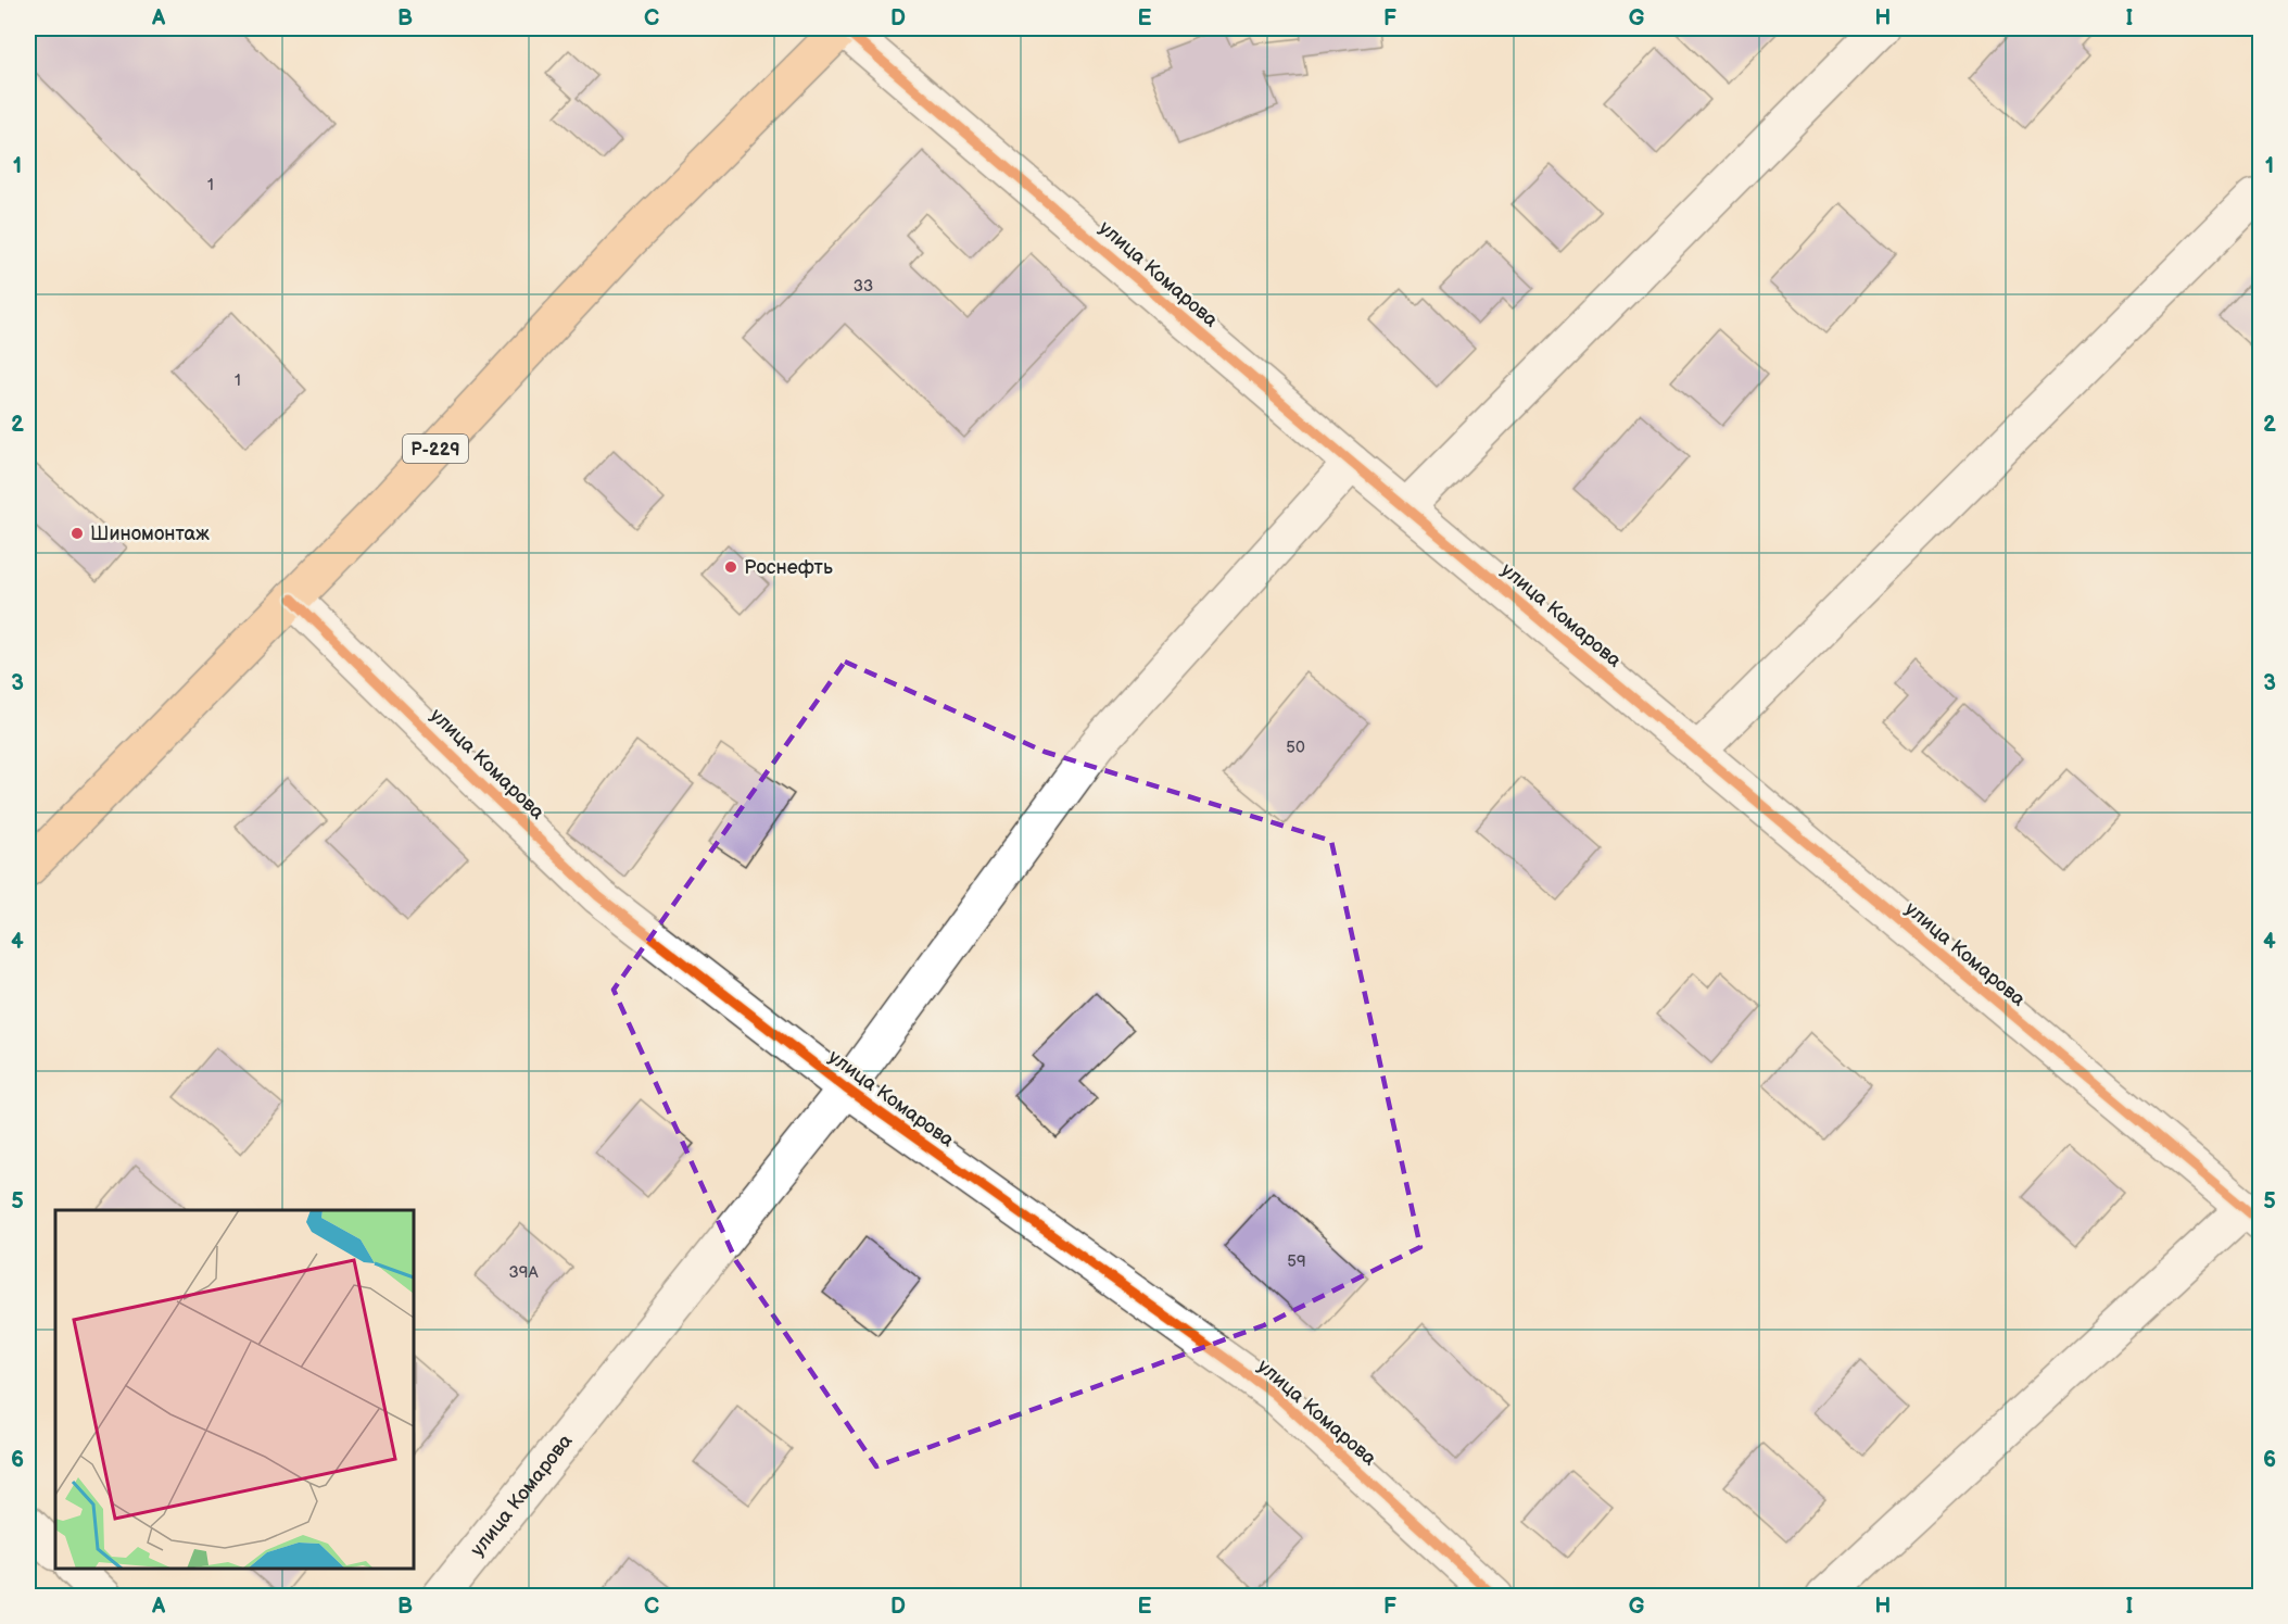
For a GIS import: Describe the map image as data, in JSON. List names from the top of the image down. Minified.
{"streets":{"highway":["Р-229"],"street":["улица Комарова"]},"crossings":[["улица Комарова","Р-229"]],"places":["Шиномонтаж","Роснефть"],"house_numbers":["1","33","1","50","59","39А"],"grid":{"columns":["A","B","C","D","E","F","G","H","I"],"rows":["1","2","3","4","5","6"]}}
